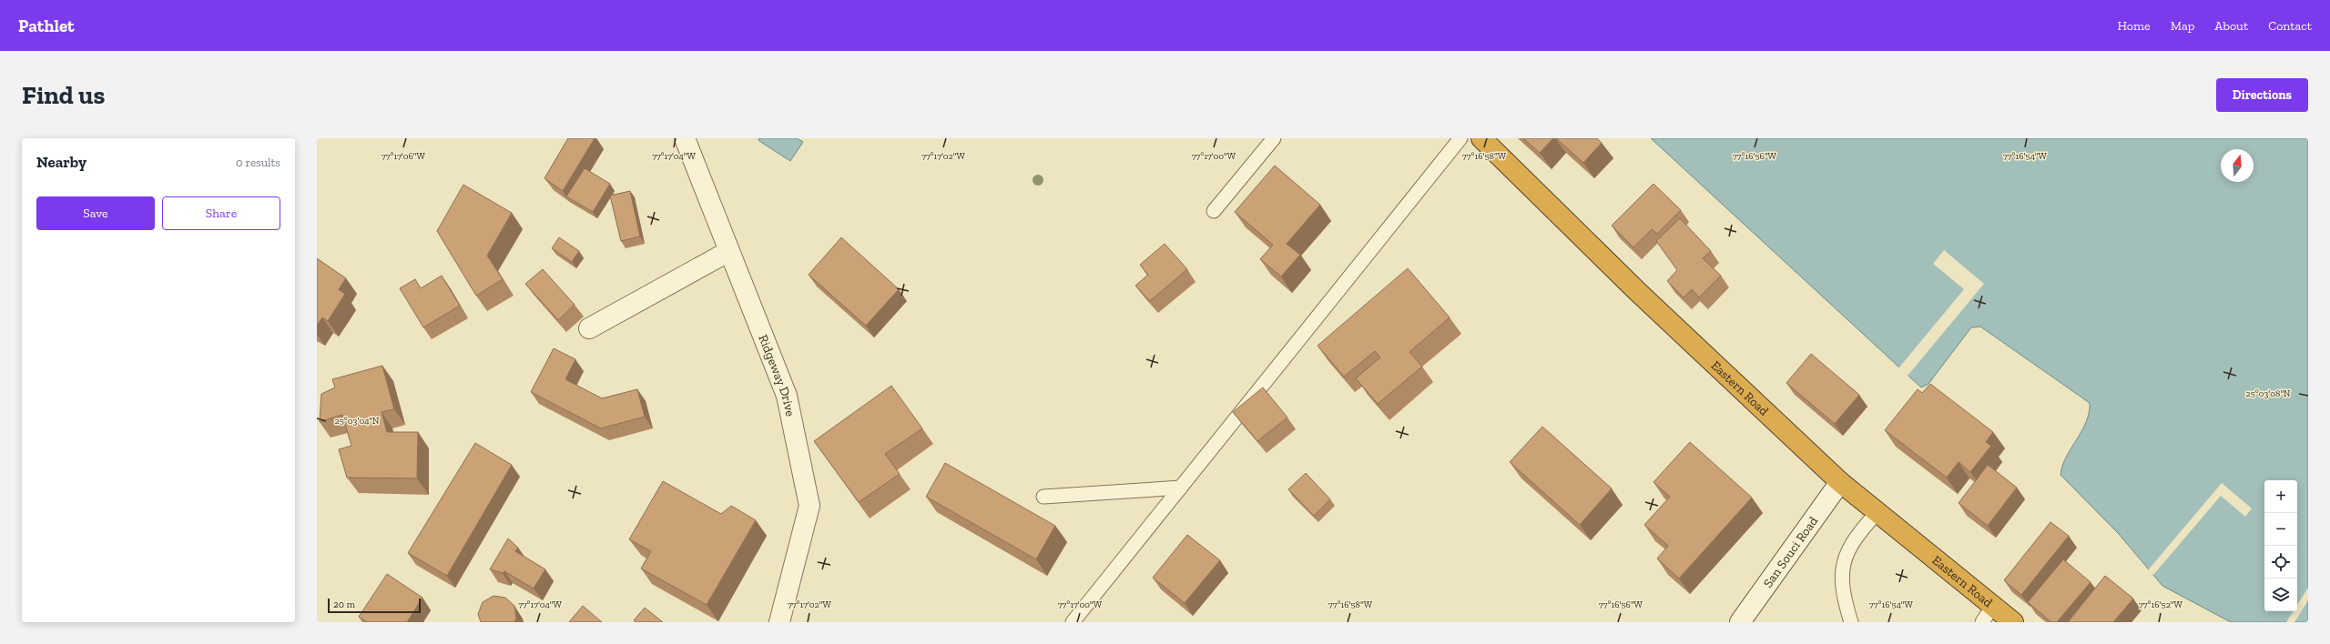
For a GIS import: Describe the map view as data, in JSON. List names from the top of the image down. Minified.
{"streets":{"highway":["Eastern Road"],"street":["Ridgeway Drive","San Souci Road"]},"crossings":[["Eastern Road","San Souci Road"]],"scale_bar":"20 m","north":"top","page":{"header":"Pathlet","nav":["Home","Map","About","Contact"],"buttons":["Directions",["Save","Share"]],"title":"Find us","heading":["Nearby","0 results"],"map_buttons":["+","−"],"scale":"20 m"},"coordinates":["77°17'06\"W","77°17'04\"W","77°17'02\"W","77°17'00\"W","77°16'58\"W","77°16'56\"W","77°16'54\"W","25°03'08\"N","25°03'04\"N","77°16'52\"W"]}
